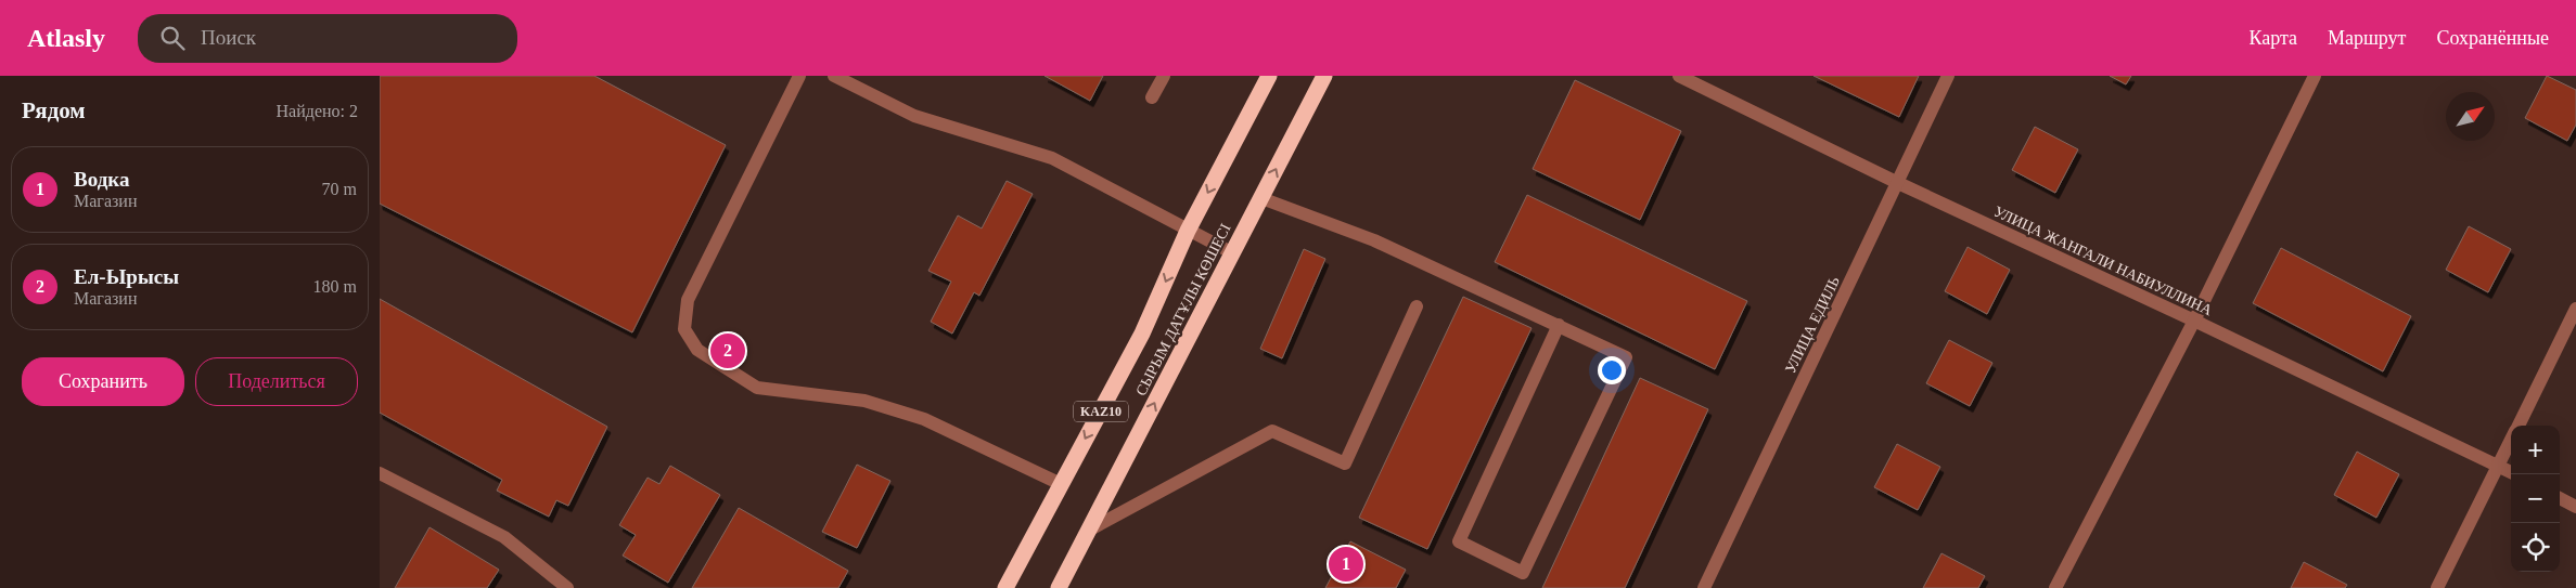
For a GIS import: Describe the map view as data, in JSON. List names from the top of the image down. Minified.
{"streets":{"highway":["СЫРЫМ ДАТҰЛЫ КӨШЕСІ","KAZ10"],"street":["УЛИЦА ЖАНГАЛИ НАБИУЛЛИНА","УЛИЦА ЕДИЛЬ"]},"crossings":[["УЛИЦА ЖАНГАЛИ НАБИУЛЛИНА","УЛИЦА ЕДИЛЬ"]],"north":"top right","page":{"header":"Atlasly","search":"Поиск","nav":["Карта","Маршрут","Сохранённые"],"heading":["Рядом","Найдено: 2"],"list":[{"mark":"1","name":"Водка","note":"Магазин","value":"70 m"},{"mark":"2","name":"Ел-Ырысы","note":"Магазин","value":"180 m"}],"pins":["2","1"],"buttons":["Сохранить","Поделиться"],"map_buttons":["+","−"]}}
